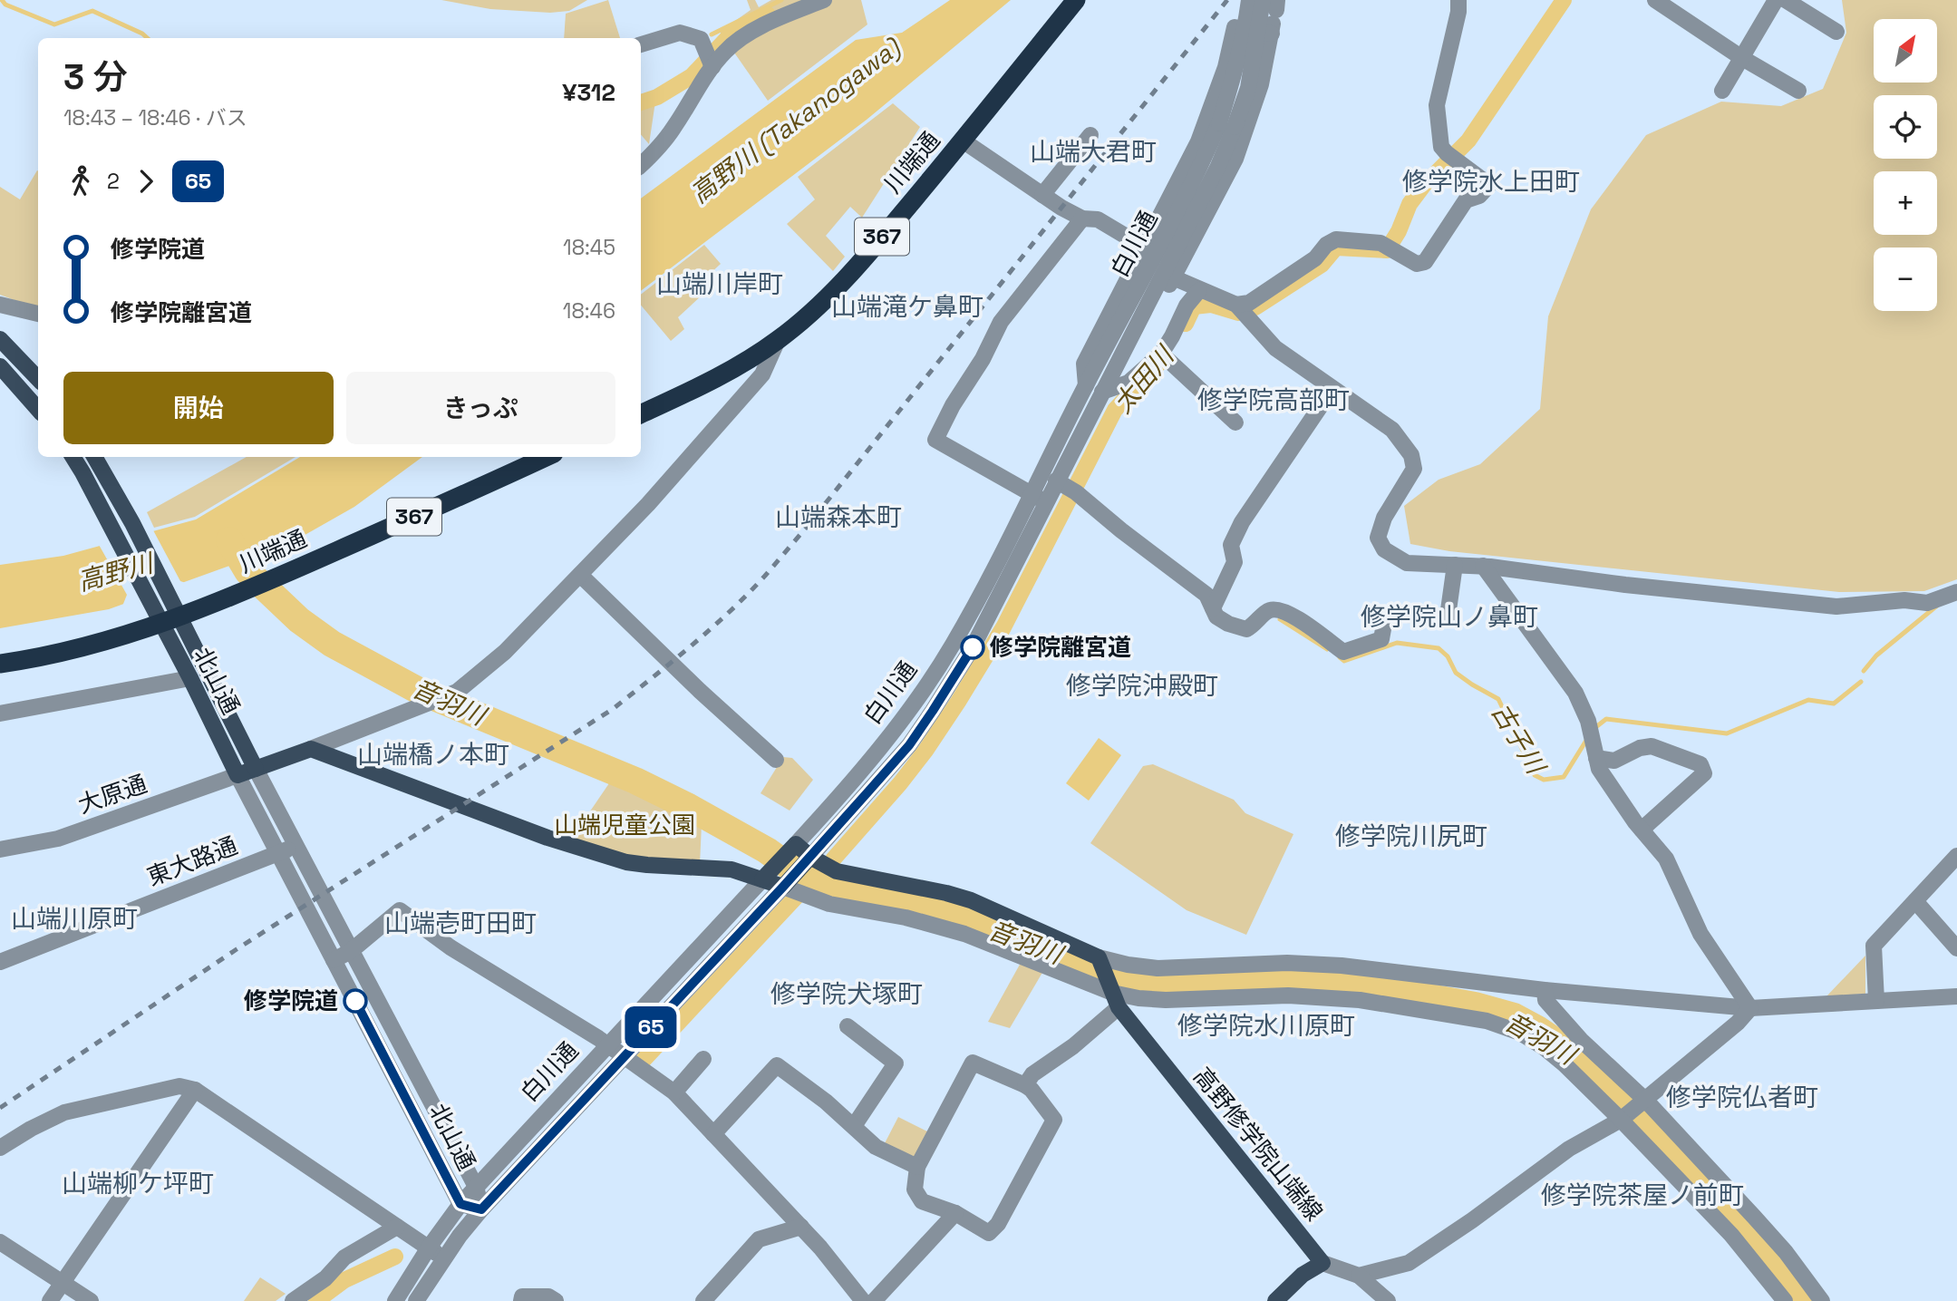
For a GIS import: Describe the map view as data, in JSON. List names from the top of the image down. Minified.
{"streets":{"highway":["川端通","367"],"main road":["白川通","北山通","高野修学院山端線"],"street":["大原通","東大路通"]},"crossings":[["川端通","北山通"],["白川通","北山通"],["北山通","大原通"],["北山通","東大路通"]],"districts":["山端大君町","修学院水上田町","山端川岸町","山端滝ケ鼻町","修学院高部町","山端森本町","修学院山ノ鼻町","修学院沖殿町","山端橋ノ本町","修学院川尻町","山端川原町","山端壱町田町","修学院犬塚町","修学院水川原町","修学院仏者町","山端柳ケ坪町","修学院茶屋ノ前町"],"water":["高野川 (Takanogawa)","太田川","高野川","音羽川","古子川"],"parks":["山端児童公園"],"places":["修学院離宮道","修学院道"],"lines":["bus line 65"],"north":"top right","page":{"on_map":"65","map_buttons":["+","−"],"heading":["3 分","18:43 – 18:46 · バス","¥312"],"legs":["2","65"],"list":[{"name":"修学院道","value":"18:45"},{"name":"修学院離宮道","value":"18:46"}],"buttons":["開始","きっぷ"]}}
